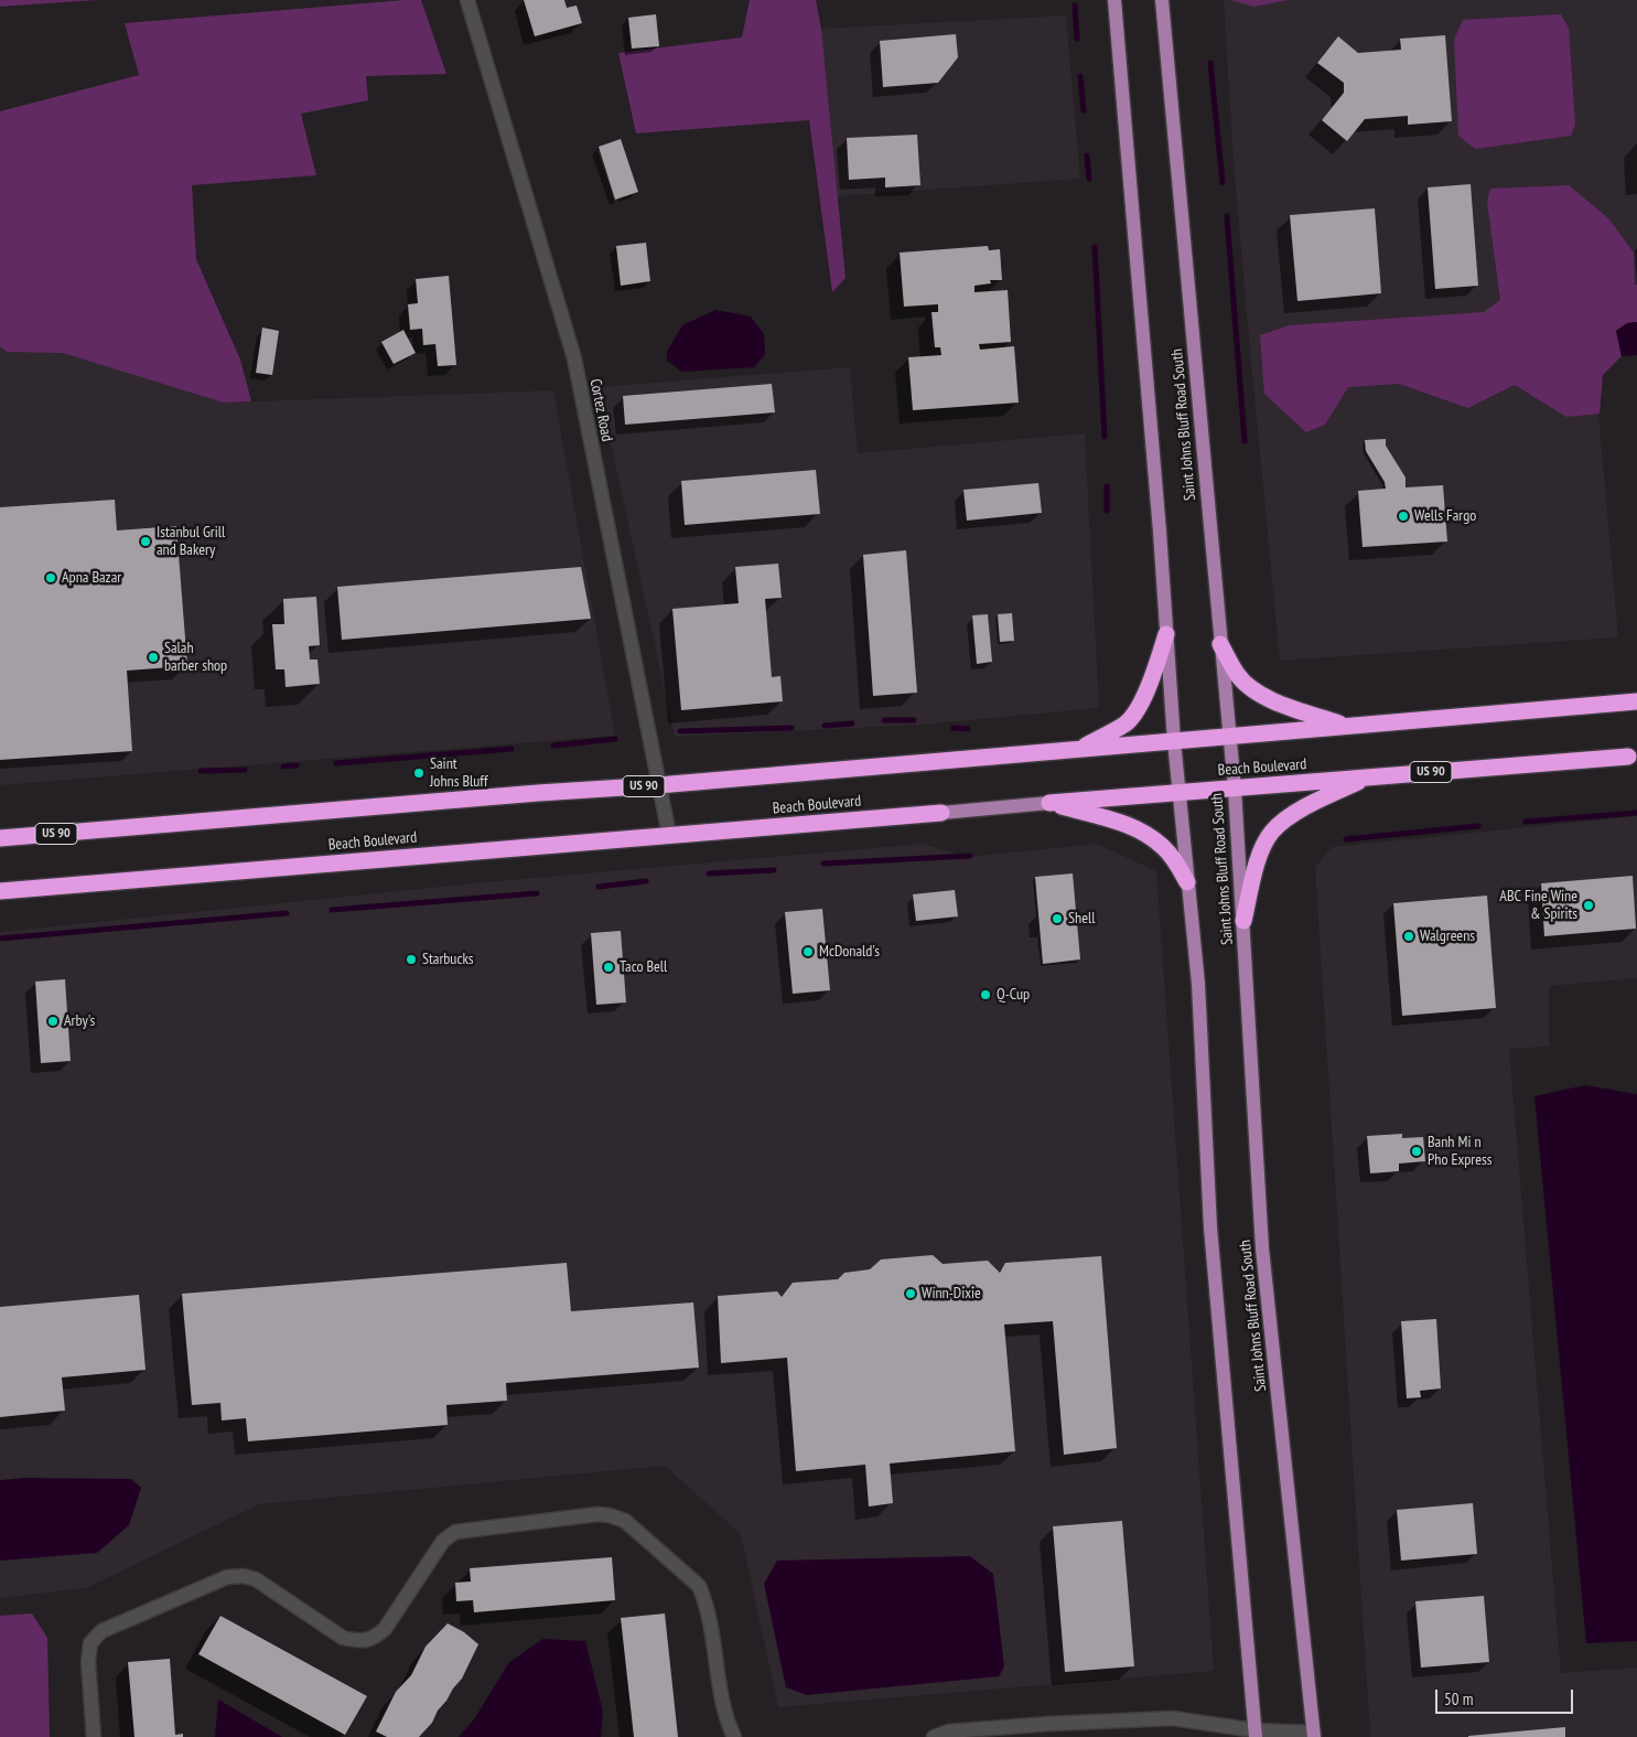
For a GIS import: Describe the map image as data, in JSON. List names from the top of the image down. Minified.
{"streets":{"highway":["Beach Boulevard","US 90"],"main road":["Saint Johns Bluff Road South"],"street":["Cortez Road"]},"crossings":[["Cortez Road","Beach Boulevard"],["Cortez Road","US 90"],["Saint Johns Bluff Road South","Beach Boulevard"],["Saint Johns Bluff Road South","US 90"]],"places":["Wells Fargo","Istanbul Grill and Bakery","Apna Bazar","Salah barber shop","Saint Johns Bluff","ABC Fine Wine & Spirits","Shell","Walgreens","McDonald's","Starbucks","Taco Bell","Q-Cup","Arby's","Banh Mi n Pho Express","Winn-Dixie"],"scale_bar":"50 m"}
